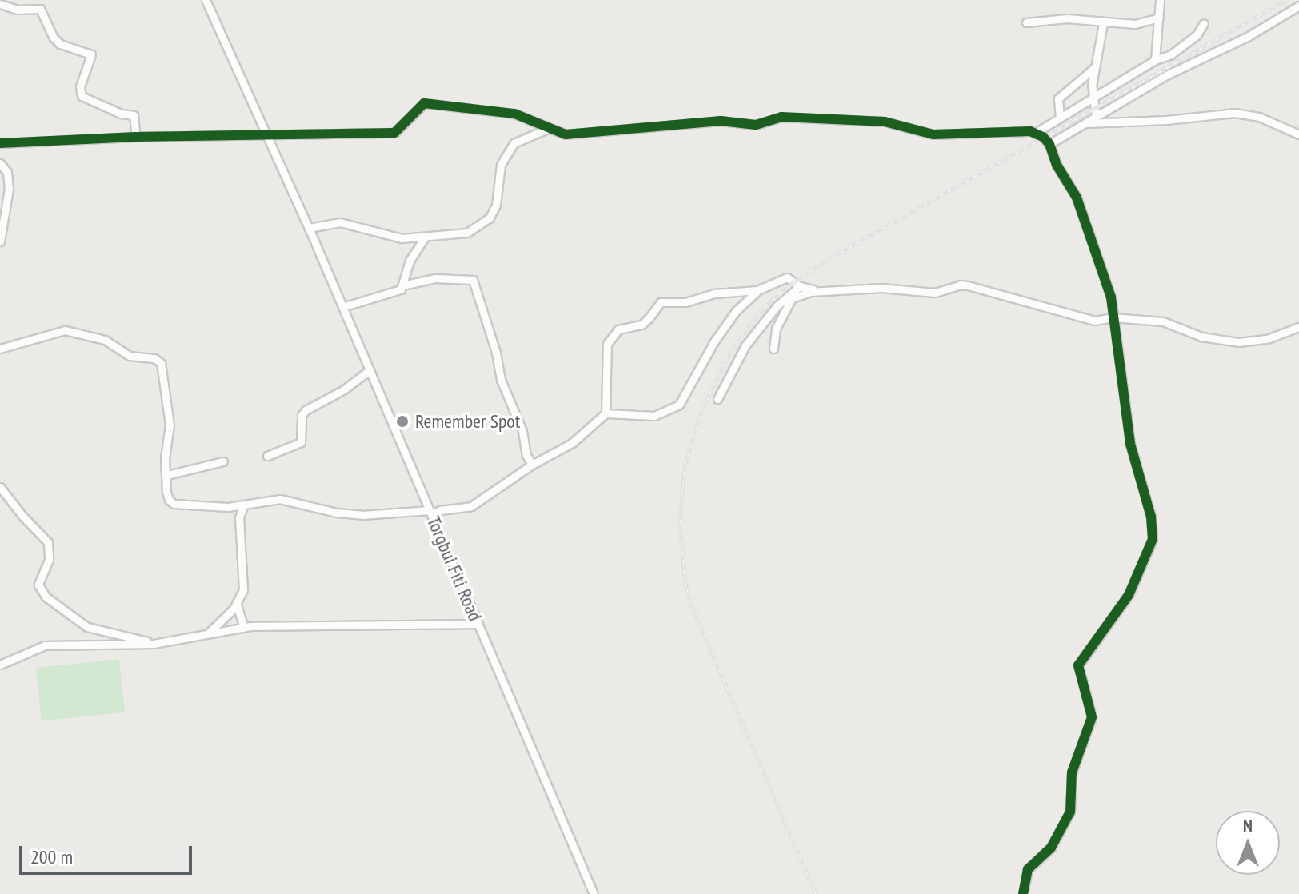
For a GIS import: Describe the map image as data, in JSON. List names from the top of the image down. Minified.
{"streets":{"street":["Torgbui Fiti Road"]},"places":["Remember Spot"],"scale_bar":"200 m","north":"top"}
